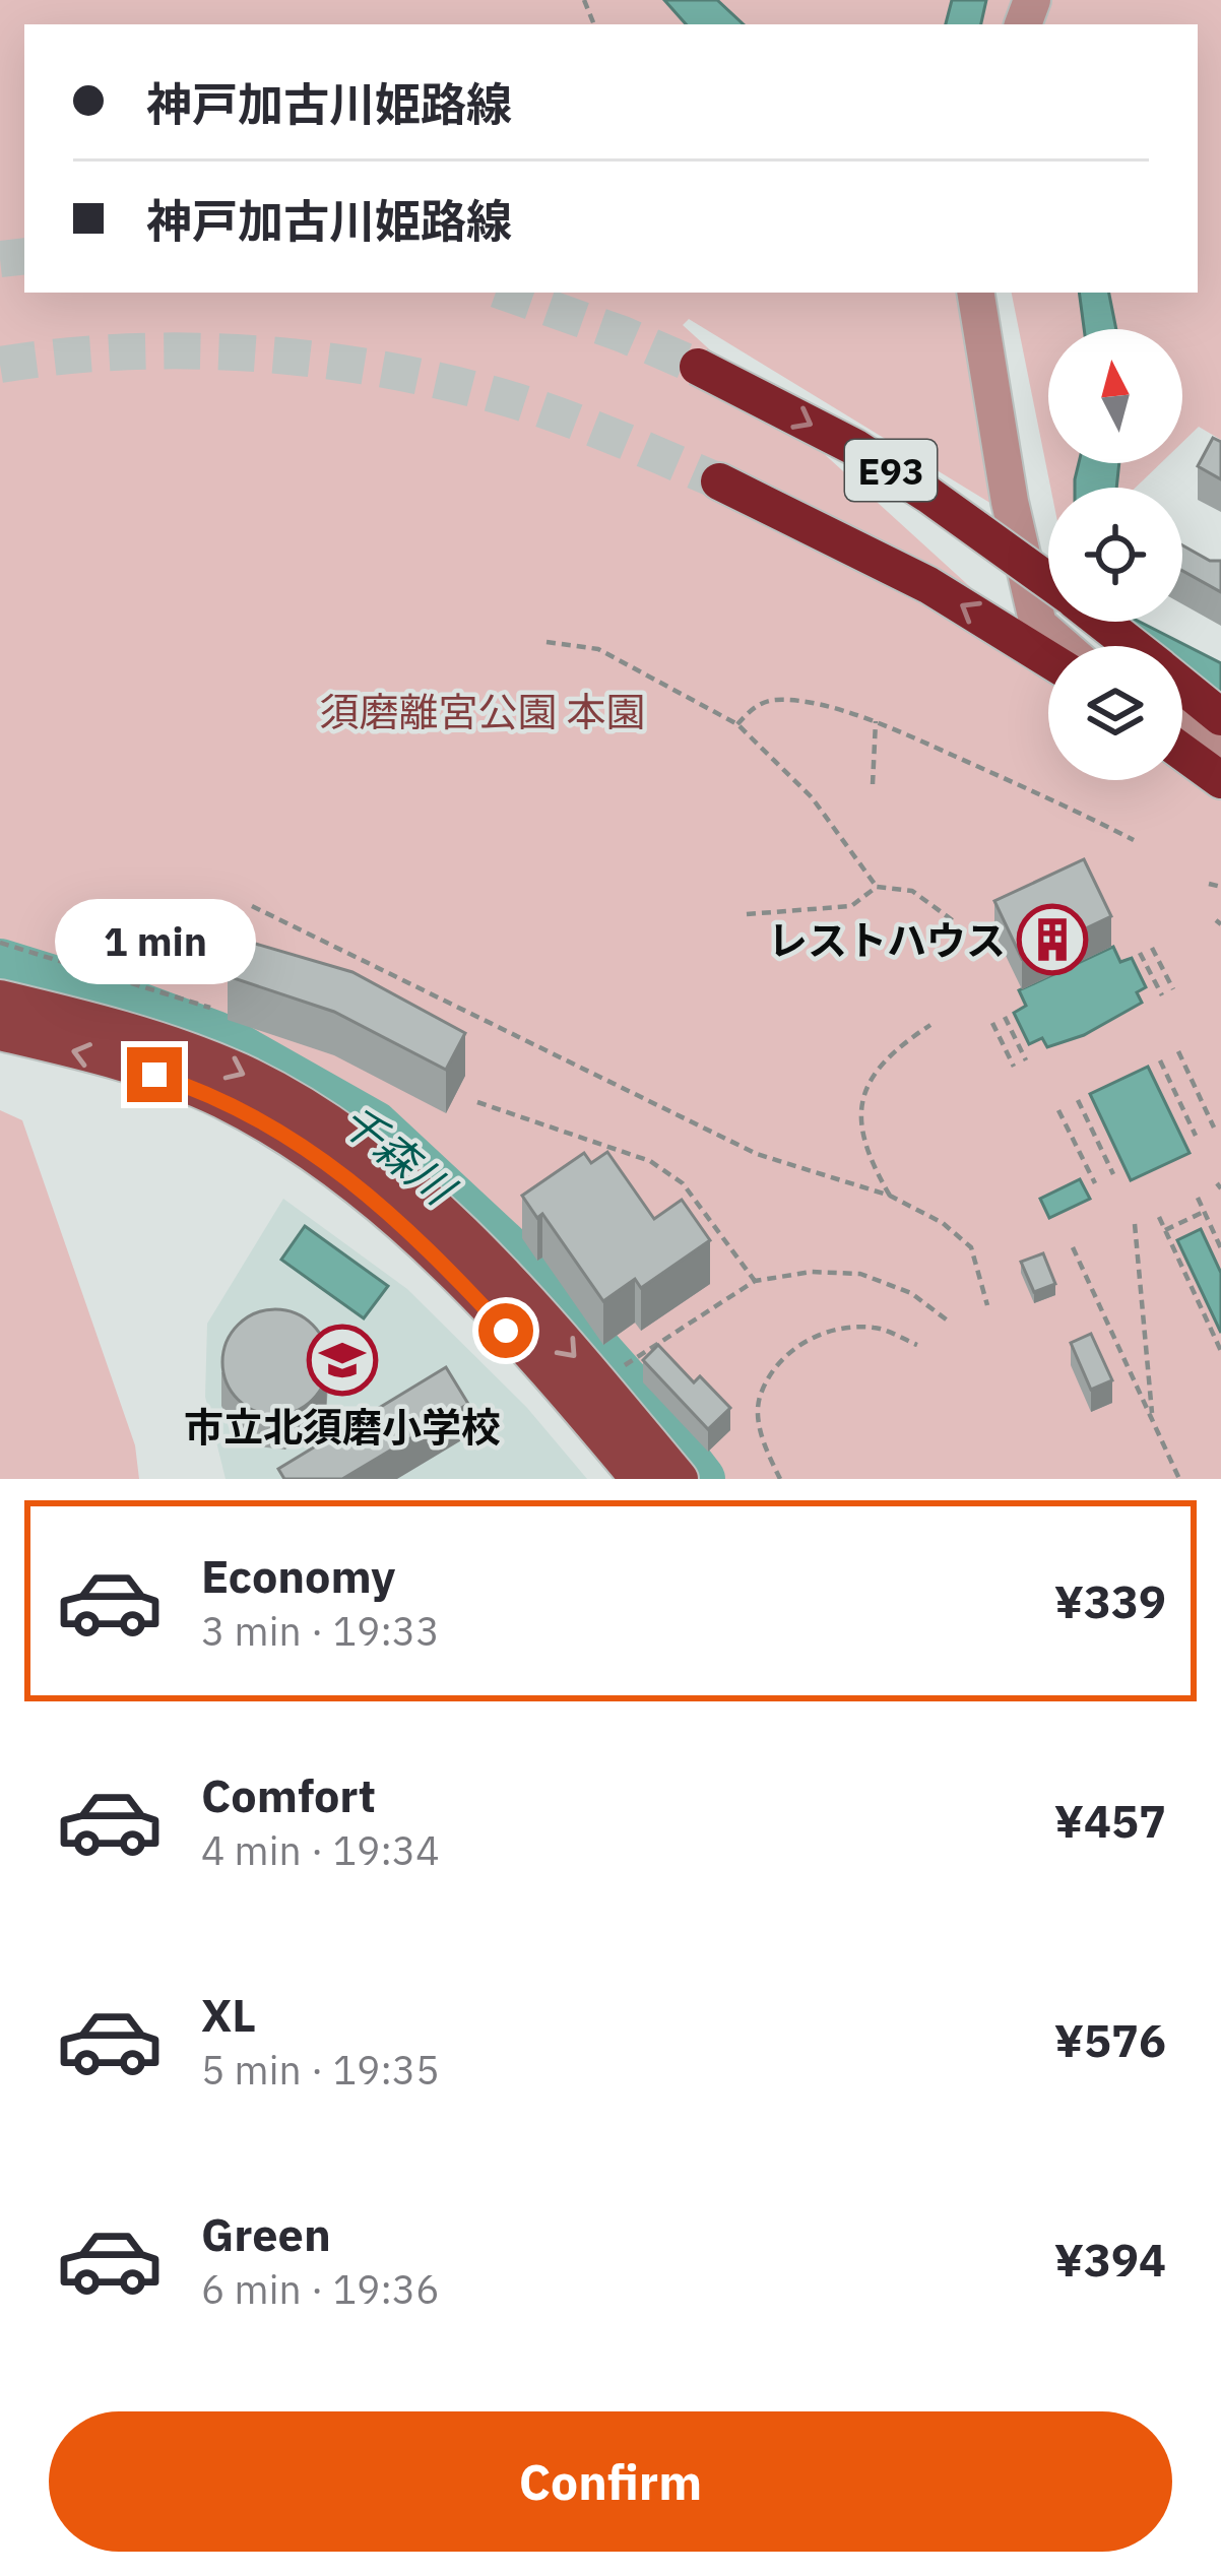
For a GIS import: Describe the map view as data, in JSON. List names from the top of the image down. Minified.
{"streets":{"highway":["E93"]},"water":["千森川"],"parks":["須磨離宮公園 本園"],"places":{"building":["レストハウス"],"school or university":["市立北須磨小学校"]},"north":"top","page":{"banner":["神戸加古川姫路線","神戸加古川姫路線"],"bubble":"1 min","list":[{"name":"Economy","note":"3 min · 19:33","value":"¥339"},{"name":"Comfort","note":"4 min · 19:34","value":"¥457"},{"name":"XL","note":"5 min · 19:35","value":"¥576"},{"name":"Green","note":"6 min · 19:36","value":"¥394"}],"buttons":"Confirm"}}
